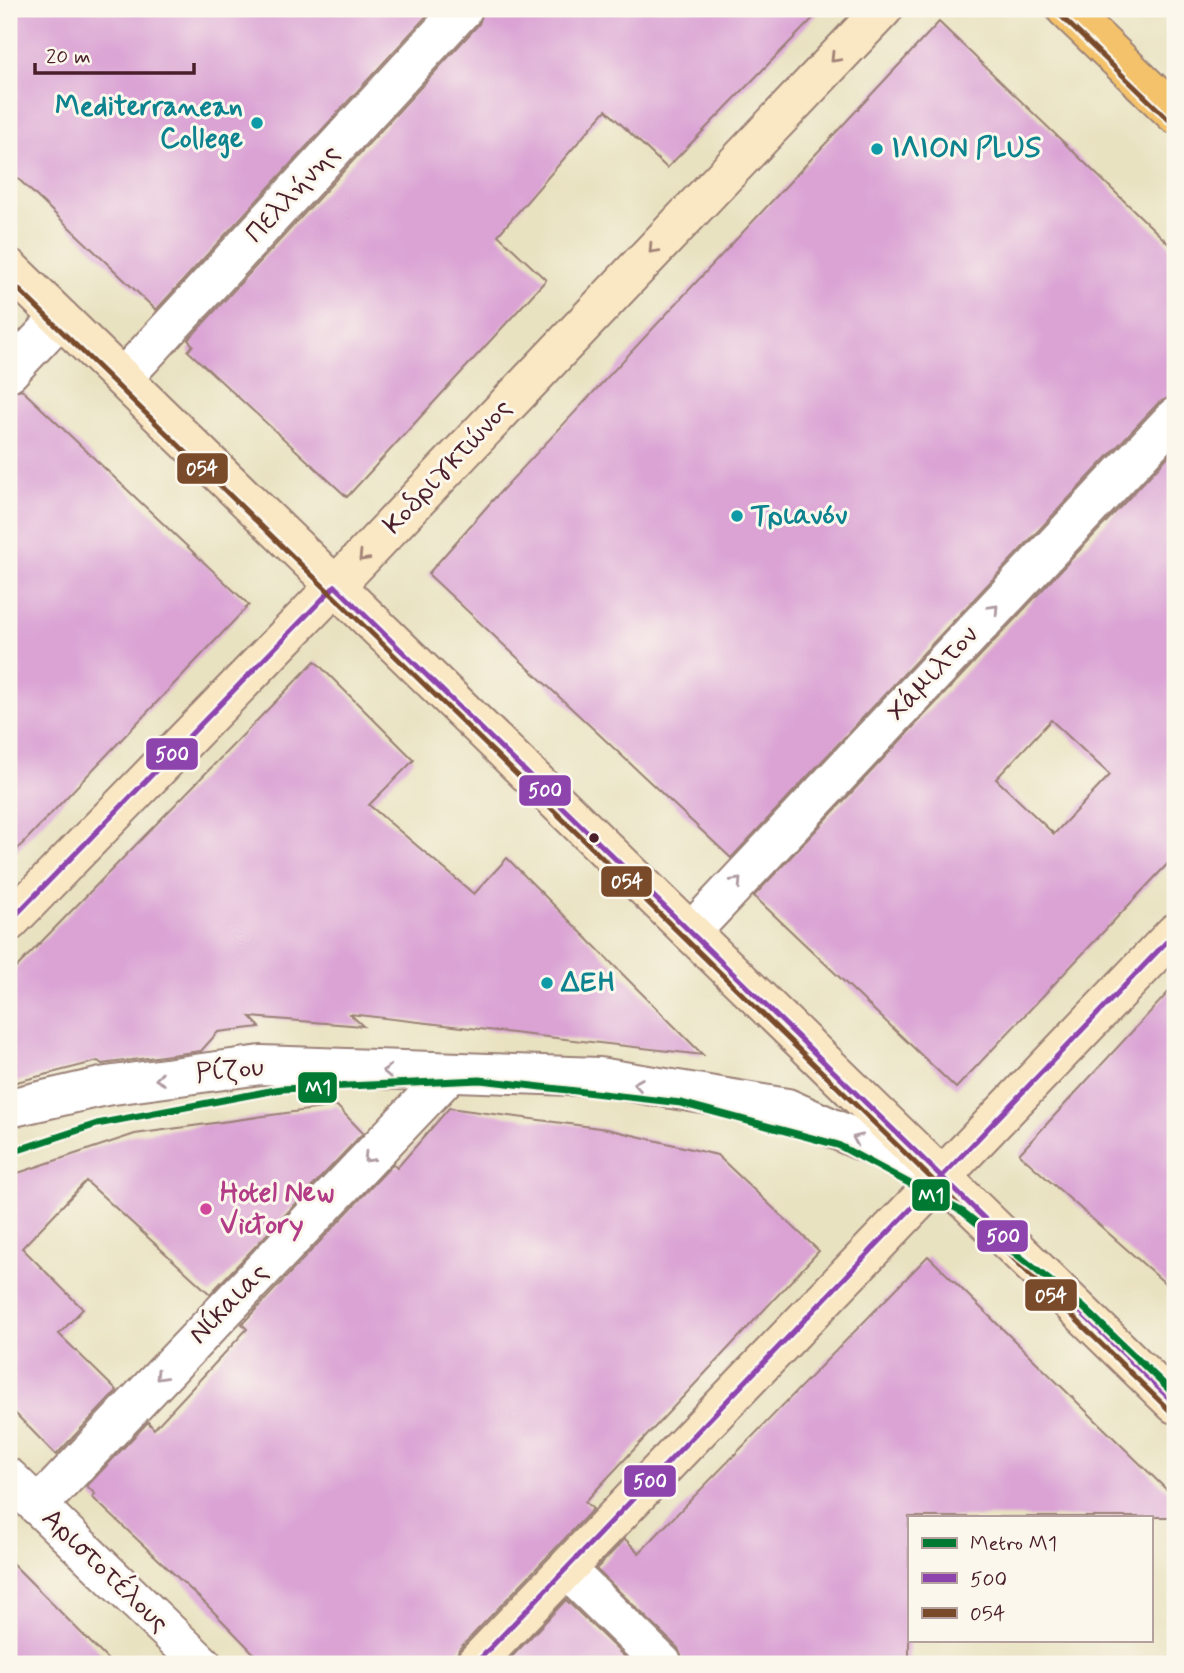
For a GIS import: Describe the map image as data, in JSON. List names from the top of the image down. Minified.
{"streets":{"main road":["Κοδριγκτώνος"],"street":["Πελλήνης","Χάμιλτον","Ρίζου","Νίκαιας","Αριστοτέλους"]},"crossings":[["Ρίζου","Νίκαιας"],["Νίκαιας","Αριστοτέλους"]],"one_way":["Κοδριγκτώνος","Χάμιλτον","Ρίζου","Νίκαιας"],"places":["Mediterranean College","ΙΛΙΟΝ PLUS","Τριανόν","ΔΕΗ","Hotel New Victory"],"lines":["transit line 054","transit line 500","metro line Μ1"],"legend":["Metro Μ1","500","054"],"scale_bar":"20 m"}
